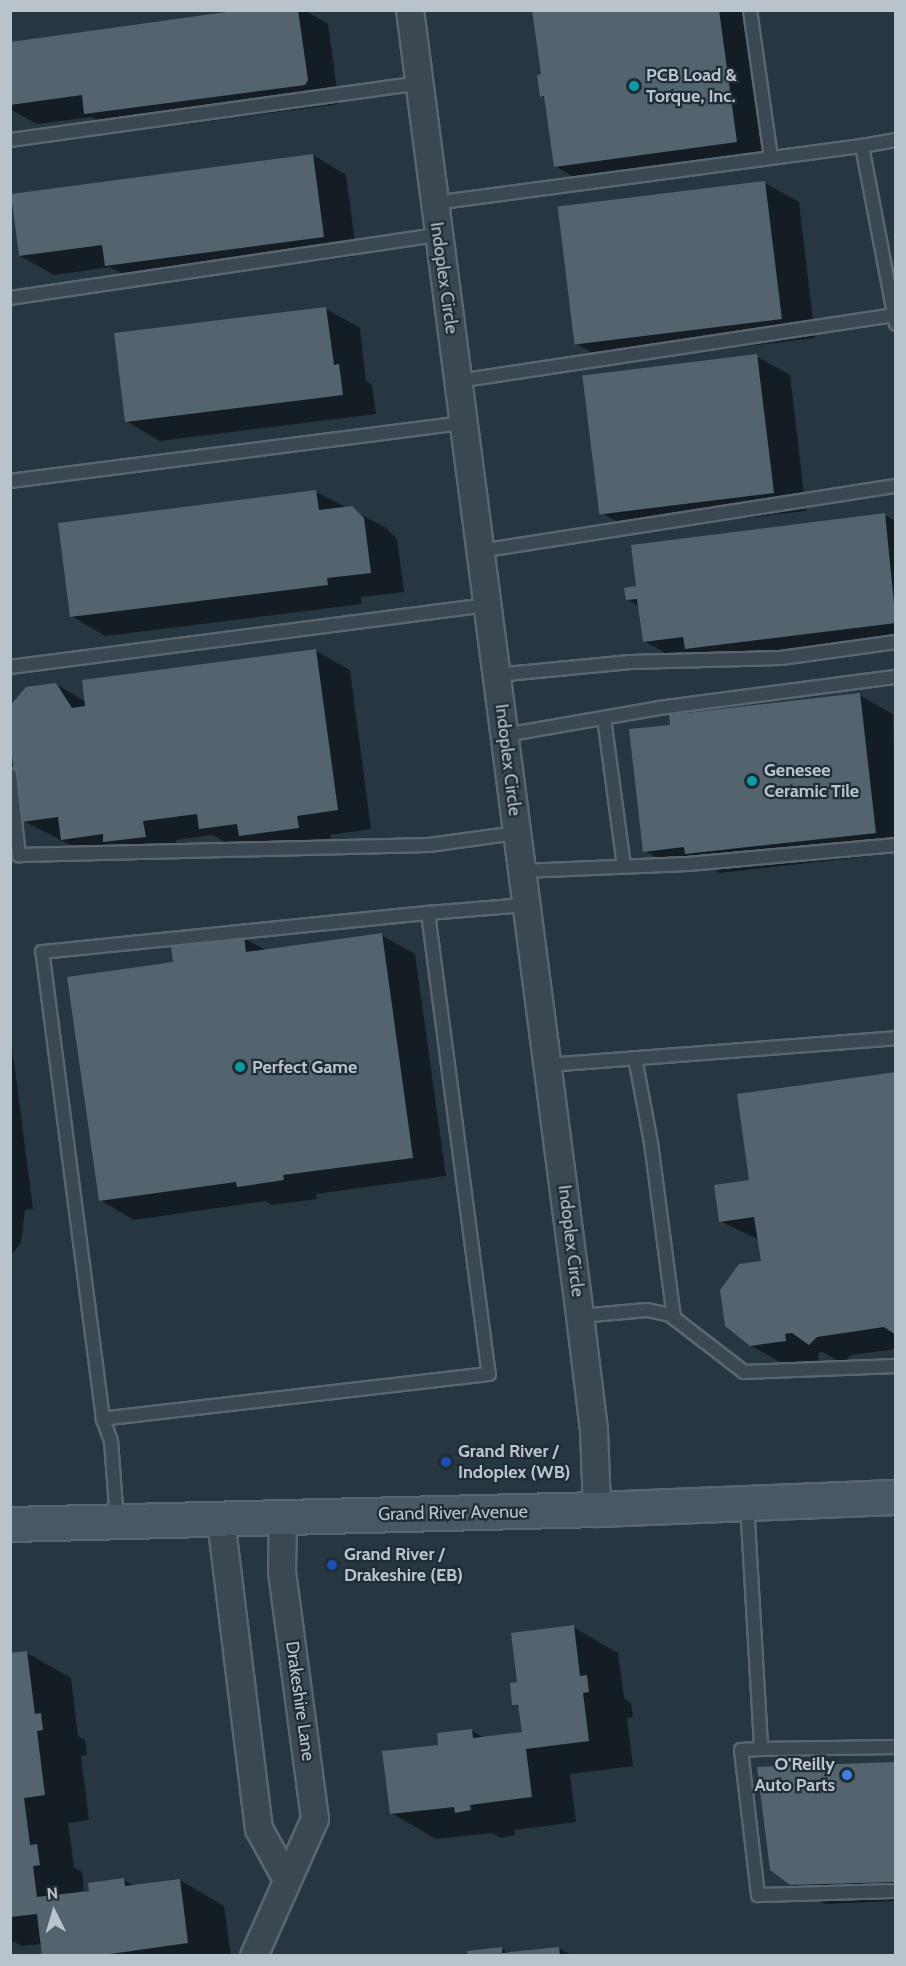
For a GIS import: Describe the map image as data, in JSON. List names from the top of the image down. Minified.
{"streets":{"main road":["Grand River Avenue"],"street":["Indoplex Circle","Drakeshire Lane"]},"crossings":[["Indoplex Circle","Grand River Avenue"],["Grand River Avenue","Drakeshire Lane"]],"places":["PCB Load & Torque, Inc.","Genesee Ceramic Tile","Perfect Game","Grand River / Indoplex (WB)","Grand River / Drakeshire (EB)","O'Reilly Auto Parts"],"north":"top"}
